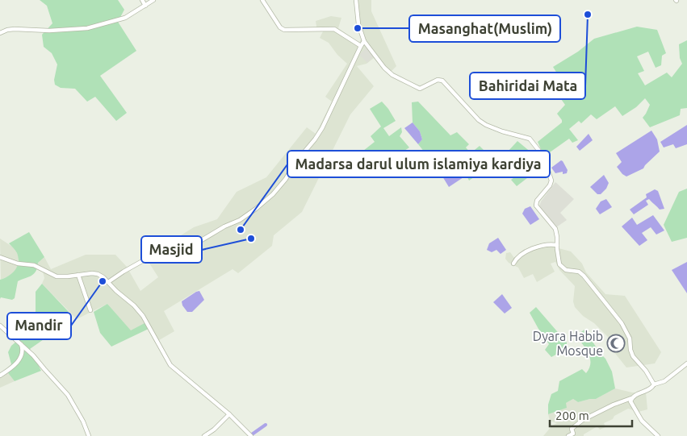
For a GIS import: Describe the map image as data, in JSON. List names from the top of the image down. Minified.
{"places":{"other":["Bahiridai Mata","Masanghat(Muslim)","Madarsa darul ulum islamiya kardiya","Masjid","Mandir"],"mosque":["Dyara Habib Mosque"]},"scale_bar":"200 m"}
